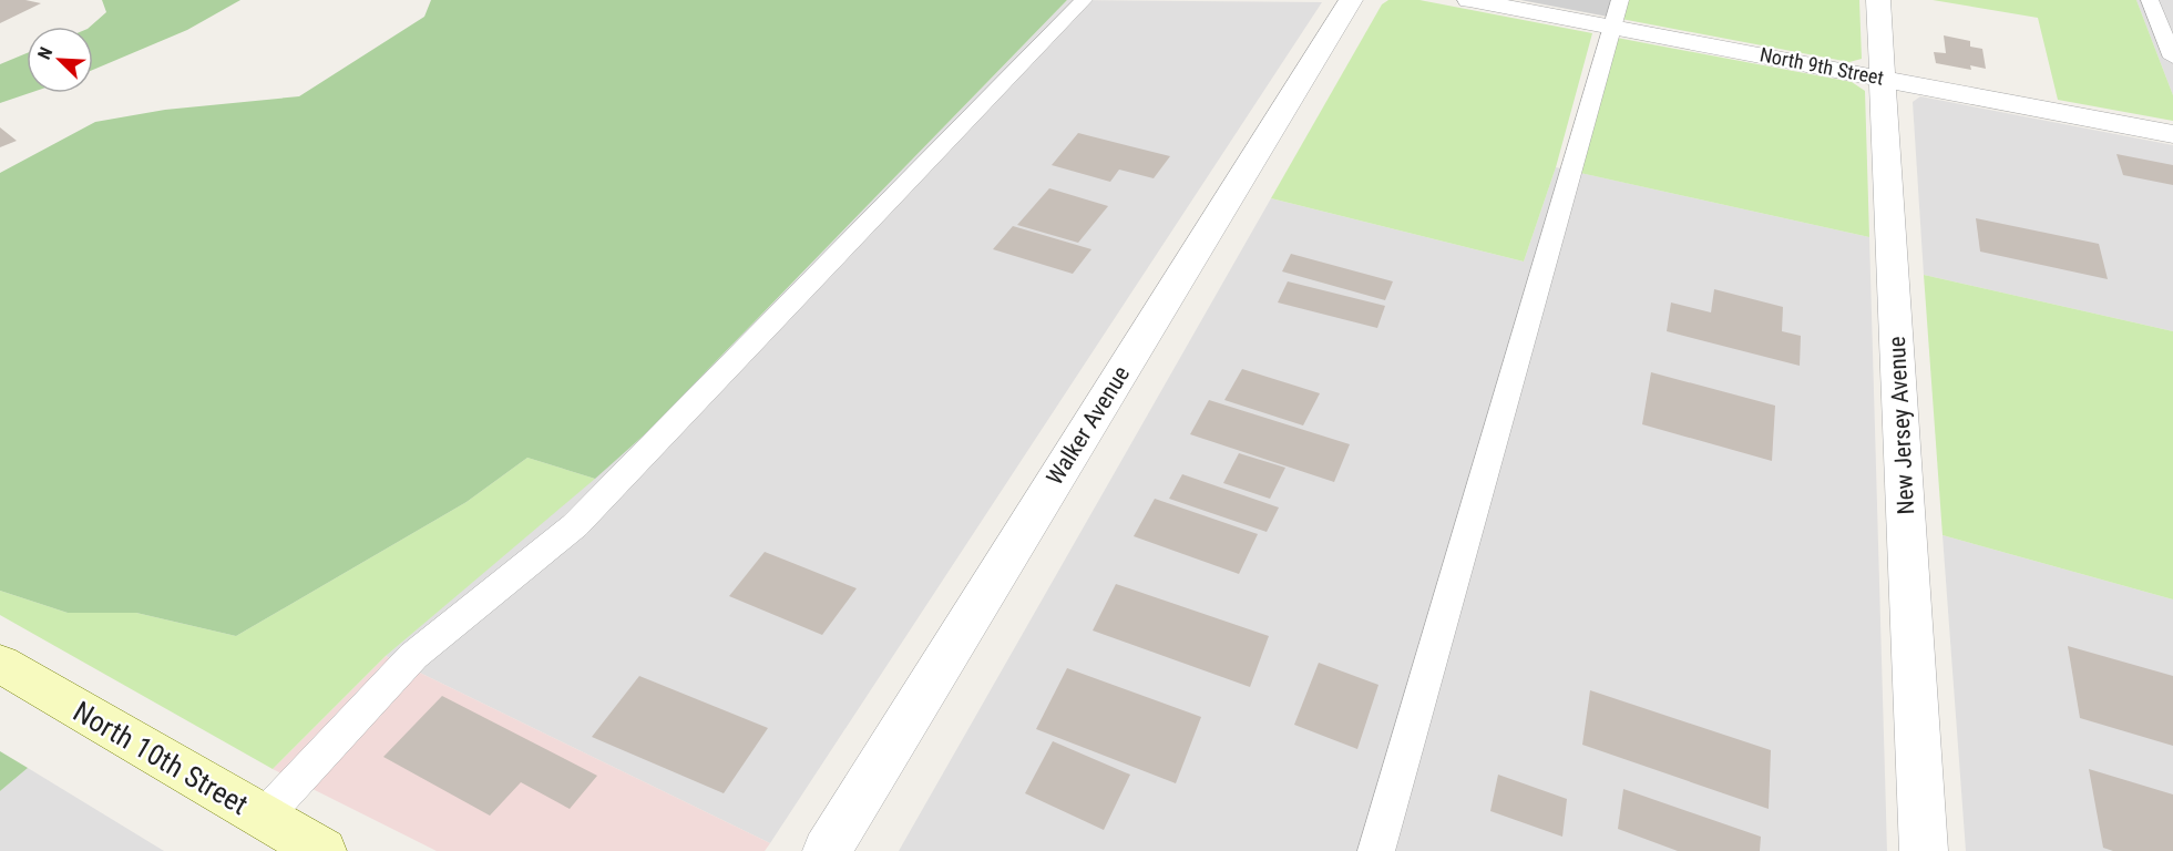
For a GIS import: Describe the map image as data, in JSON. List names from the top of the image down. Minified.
{"streets":{"street":["North 9th Street","Walker Avenue","New Jersey Avenue","North 10th Street"]},"crossings":[["North 9th Street","New Jersey Avenue"]],"north":"top left"}
